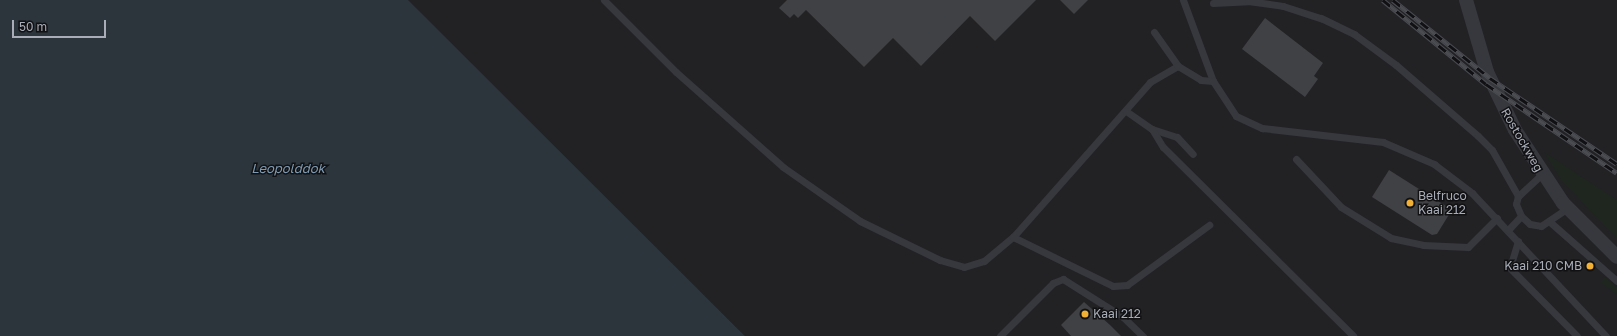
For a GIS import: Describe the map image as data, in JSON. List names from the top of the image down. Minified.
{"streets":{"street":["Rostockweg"]},"water":["Leopolddok"],"places":["Belfruco Kaai 212","Kaai 210 CMB","Kaai 212"],"scale_bar":"50 m"}
